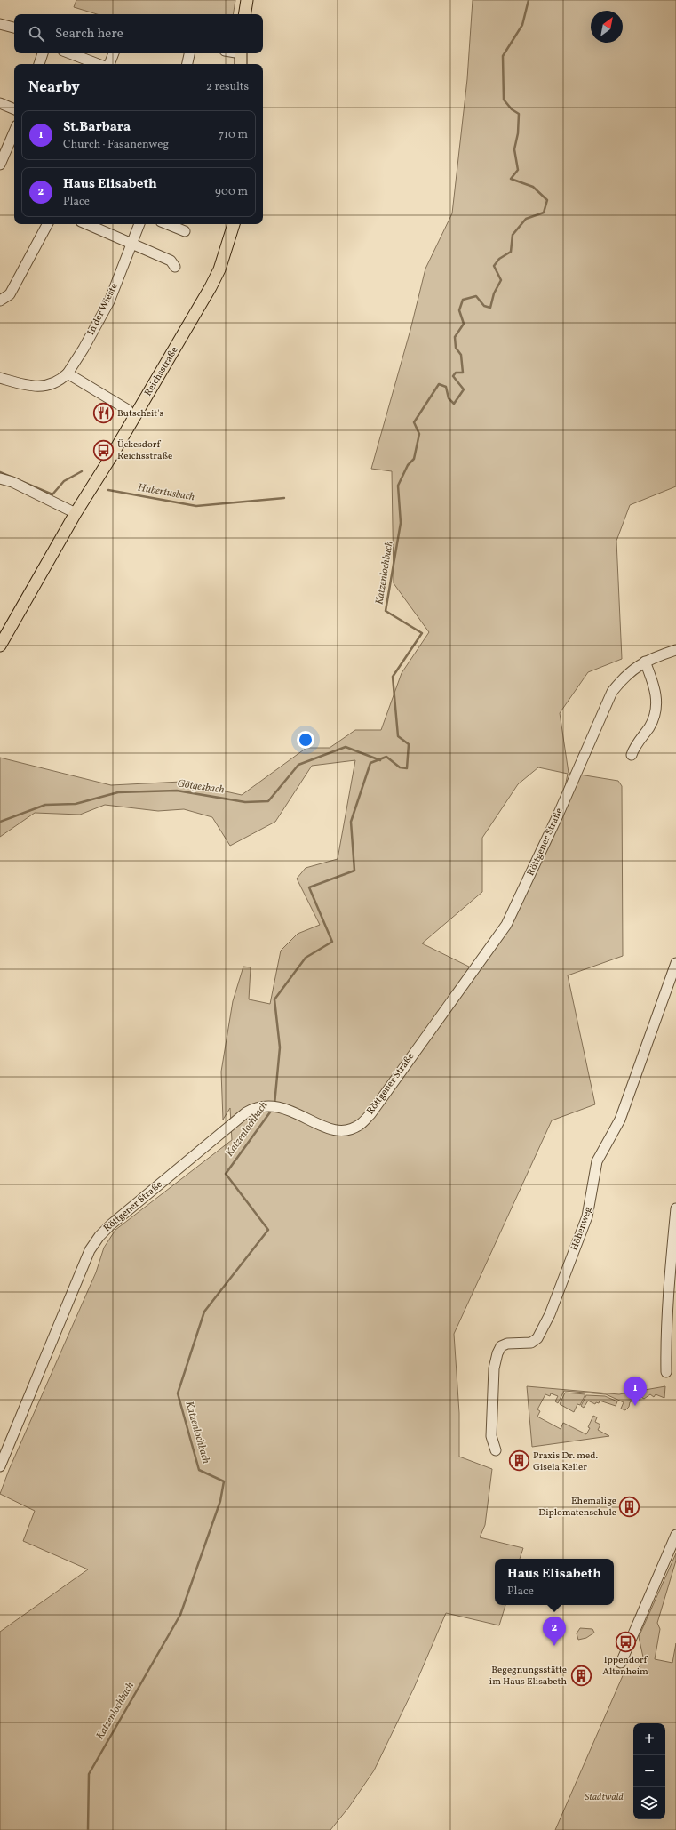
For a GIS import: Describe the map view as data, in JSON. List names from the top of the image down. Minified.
{"streets":{"main road":["Reichsstraße"],"street":["In der Wieste","Röttgener Straße","Höhenweg"]},"water":["Hubertusbach","Katzenlochbach","Götgesbach"],"parks":["Stadtwald"],"places":{"restaurant":["Butscheit's"],"bus stop":["Ückesdorf Reichsstraße","Ippendorf Altenheim"],"building":["Praxis Dr. med. Gisela Keller","Ehemalige Diplomatenschule","Begegnungsstätte im Haus Elisabeth"]},"north":"top right","page":{"search":"Search here","heading":["Nearby","2 results"],"list":[{"mark":"1","name":"St.Barbara","note":"Church · Fasanenweg","value":"710 m"},{"mark":"2","name":"Haus Elisabeth","note":"Place","value":"900 m"}],"pins":["1","2"],"popup":["Haus Elisabeth","Place"],"map_buttons":["+","−"]}}
